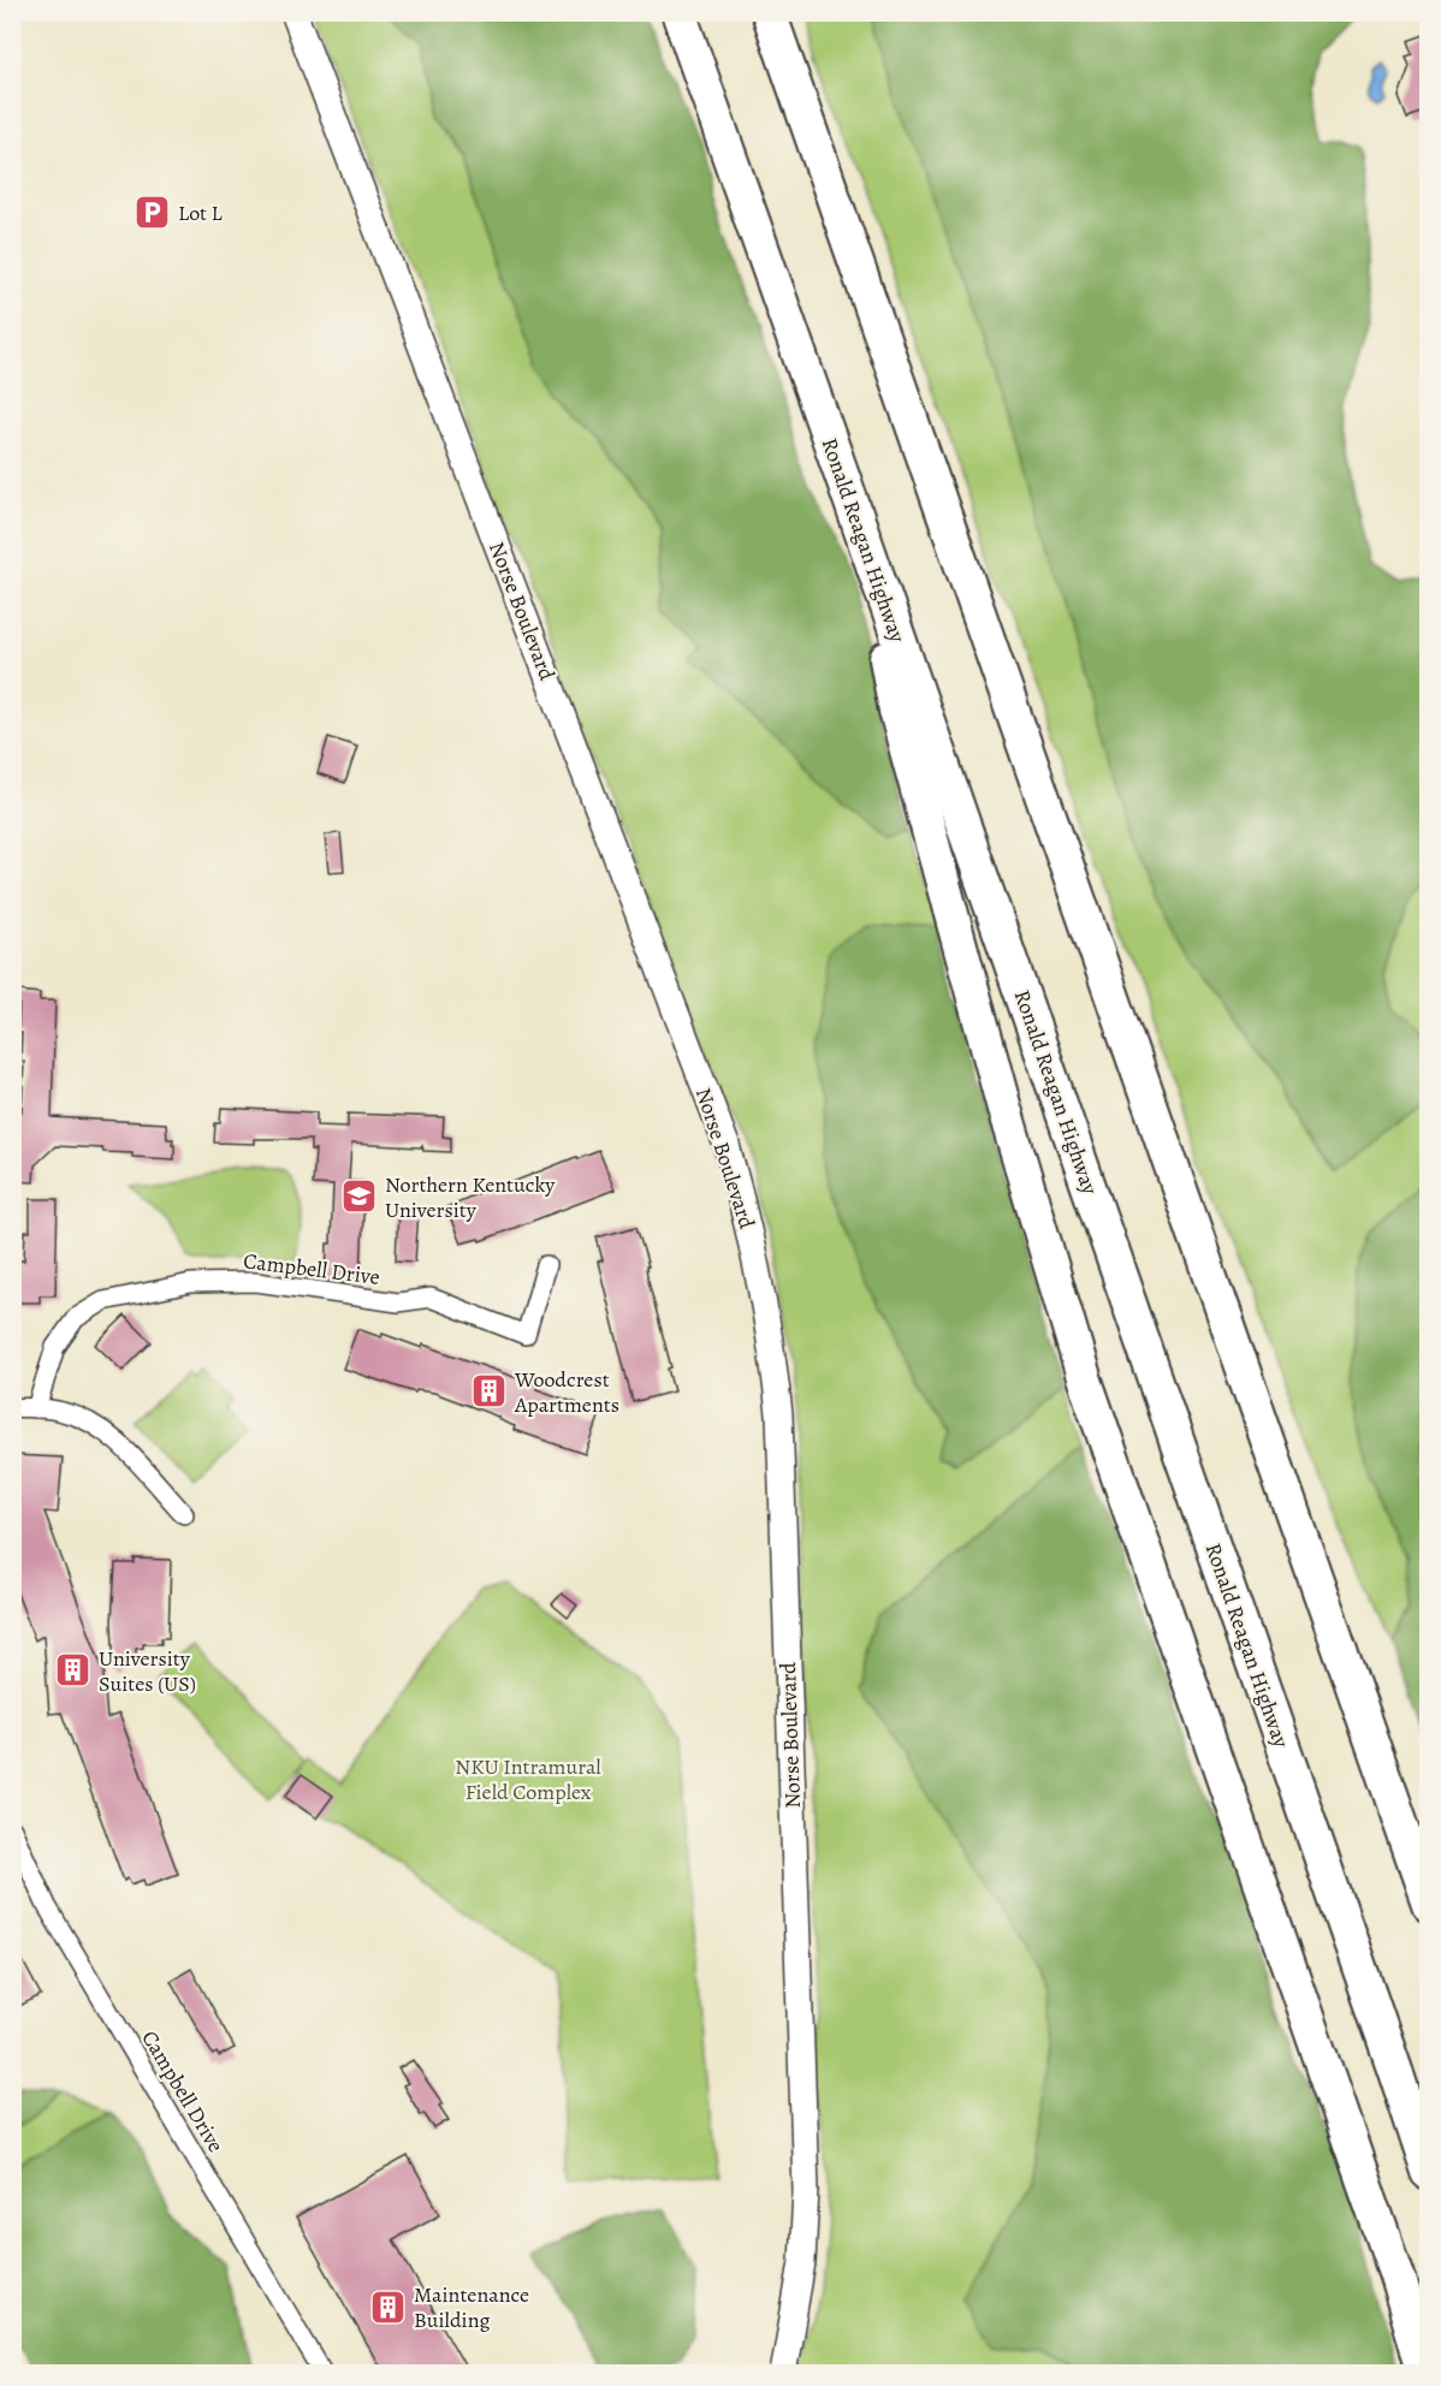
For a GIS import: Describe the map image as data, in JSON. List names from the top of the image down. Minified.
{"streets":{"highway":["Ronald Reagan Highway"],"street":["Norse Boulevard","Campbell Drive"]},"parks":["NKU Intramural Field Complex"],"places":{"parking":["Lot L"],"school or university":["Northern Kentucky University"],"building":["Woodcrest Apartments","University Suites (US)","Maintenance Building"]}}
